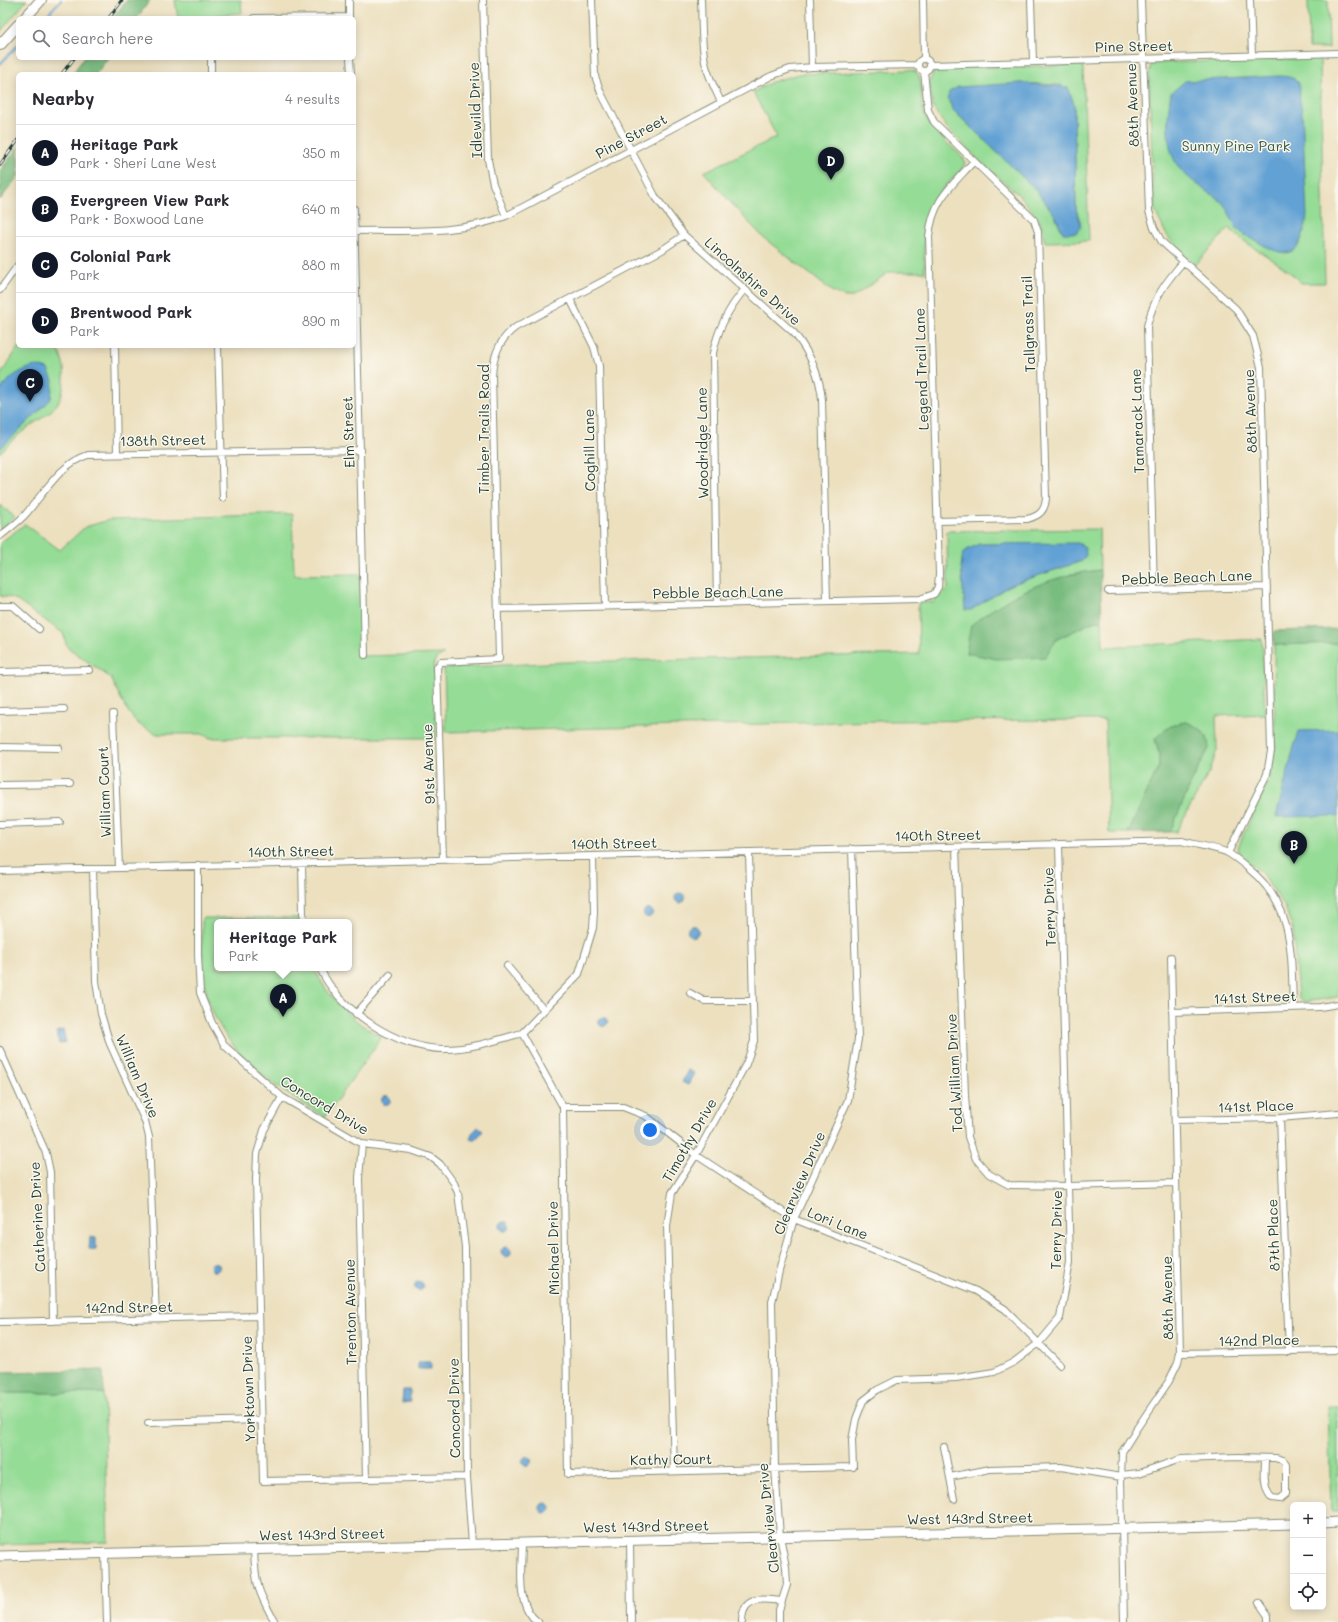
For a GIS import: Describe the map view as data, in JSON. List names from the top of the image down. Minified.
{"streets":{"main road":["West 143rd Street"],"street":["Pine Street","88th Avenue","Idlewild Drive","Lincolnshire Drive","Tallgrass Trail","Legend Trail Lane","Tamarack Lane","Timber Trails Road","Elm Street","138th Street","Woodridge Lane","Coghill Lane","Pebble Beach Lane","91st Avenue","William Court","140th Street","Terry Drive","141st Street","Tod William Drive","William Drive","Concord Drive","141st Place","Timothy Drive","Clearview Drive","Catherine Drive","Lori Lane","87th Place","Michael Drive","142nd Street","Trenton Avenue","142nd Place","Yorktown Drive","Kathy Court"]},"crossings":[["Pine Street","88th Avenue"],["Pine Street","Idlewild Drive"],["Pine Street","Lincolnshire Drive"],["Pine Street","Tallgrass Trail"],["88th Avenue","Tamarack Lane"],["88th Avenue","Pebble Beach Lane"],["88th Avenue","140th Street"],["88th Avenue","141st Street"],["88th Avenue","Tod William Drive"],["88th Avenue","141st Place"],["88th Avenue","142nd Place"],["88th Avenue","West 143rd Street"],["Lincolnshire Drive","Timber Trails Road"],["Lincolnshire Drive","Woodridge Lane"],["Lincolnshire Drive","Pebble Beach Lane"],["Tallgrass Trail","Legend Trail Lane"],["Legend Trail Lane","Pebble Beach Lane"],["Tamarack Lane","Pebble Beach Lane"],["Timber Trails Road","Coghill Lane"],["Timber Trails Road","Pebble Beach Lane"],["Timber Trails Road","91st Avenue"],["Elm Street","138th Street"],["Woodridge Lane","Pebble Beach Lane"],["Coghill Lane","Pebble Beach Lane"],["91st Avenue","140th Street"],["William Court","140th Street"],["140th Street","Terry Drive"],["140th Street","Tod William Drive"],["140th Street","William Drive"],["140th Street","Concord Drive"],["140th Street","Timothy Drive"],["140th Street","Clearview Drive"],["Terry Drive","Tod William Drive"],["Terry Drive","Clearview Drive"],["Terry Drive","Lori Lane"],["Terry Drive","Kathy Court"],["William Drive","142nd Street"],["Concord Drive","Trenton Avenue"],["Concord Drive","Yorktown Drive"],["Concord Drive","West 143rd Street"],["141st Place","87th Place"],["Timothy Drive","Lori Lane"],["Timothy Drive","Kathy Court"],["Clearview Drive","Lori Lane"],["Clearview Drive","Kathy Court"],["Clearview Drive","West 143rd Street"],["Catherine Drive","142nd Street"],["Lori Lane","Michael Drive"],["87th Place","142nd Place"],["Michael Drive","Kathy Court"],["142nd Street","Yorktown Drive"],["Trenton Avenue","Yorktown Drive"]],"parks":["Sunny Pine Park"],"page":{"search":"Search here","heading":["Nearby","4 results"],"list":[{"mark":"A","name":"Heritage Park","note":"Park · Sheri Lane West","value":"350 m"},{"mark":"B","name":"Evergreen View Park","note":"Park · Boxwood Lane","value":"640 m"},{"mark":"C","name":"Colonial Park","note":"Park","value":"880 m"},{"mark":"D","name":"Brentwood Park","note":"Park","value":"890 m"}],"pins":["D","C","B","A"],"popup":["Heritage Park","Park"],"map_buttons":["+","−"]}}
